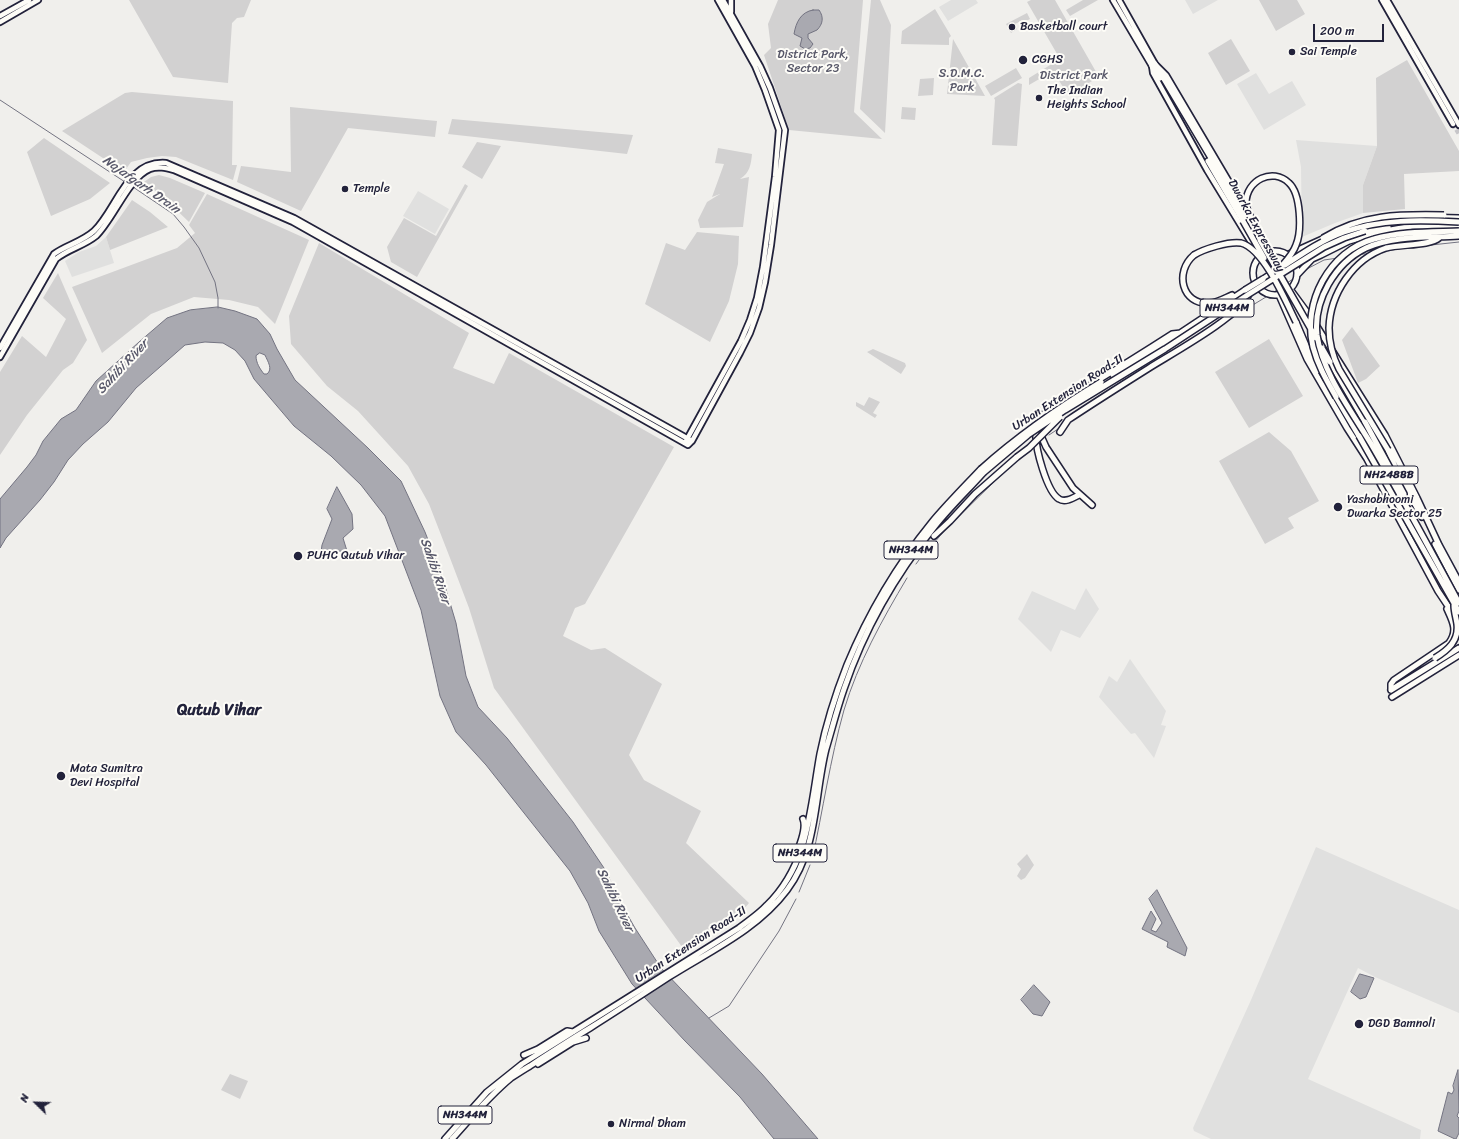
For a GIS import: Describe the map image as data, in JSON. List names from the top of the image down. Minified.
{"streets":{"highway":["Dwarka Expressway","NH344M","Urban Extension Road-II","NH248BB"]},"crossings":[["Dwarka Expressway","Urban Extension Road-II"]],"districts":["Qutub Vihar"],"water":["Najafgarh Drain","Sahibi River"],"parks":["District Park, Sector 23","S.D.M.C. Park","District Park"],"places":["Basketball court","Sai Temple","CGHS","The Indian Heights School","Temple","Yashobhoomi Dwarka Sector 25","PUHC Qutub Vihar","Mata Sumitra Devi Hospital","DGD Bamnoli","Nirmal Dham"],"scale_bar":"200 m","north":"top left"}
